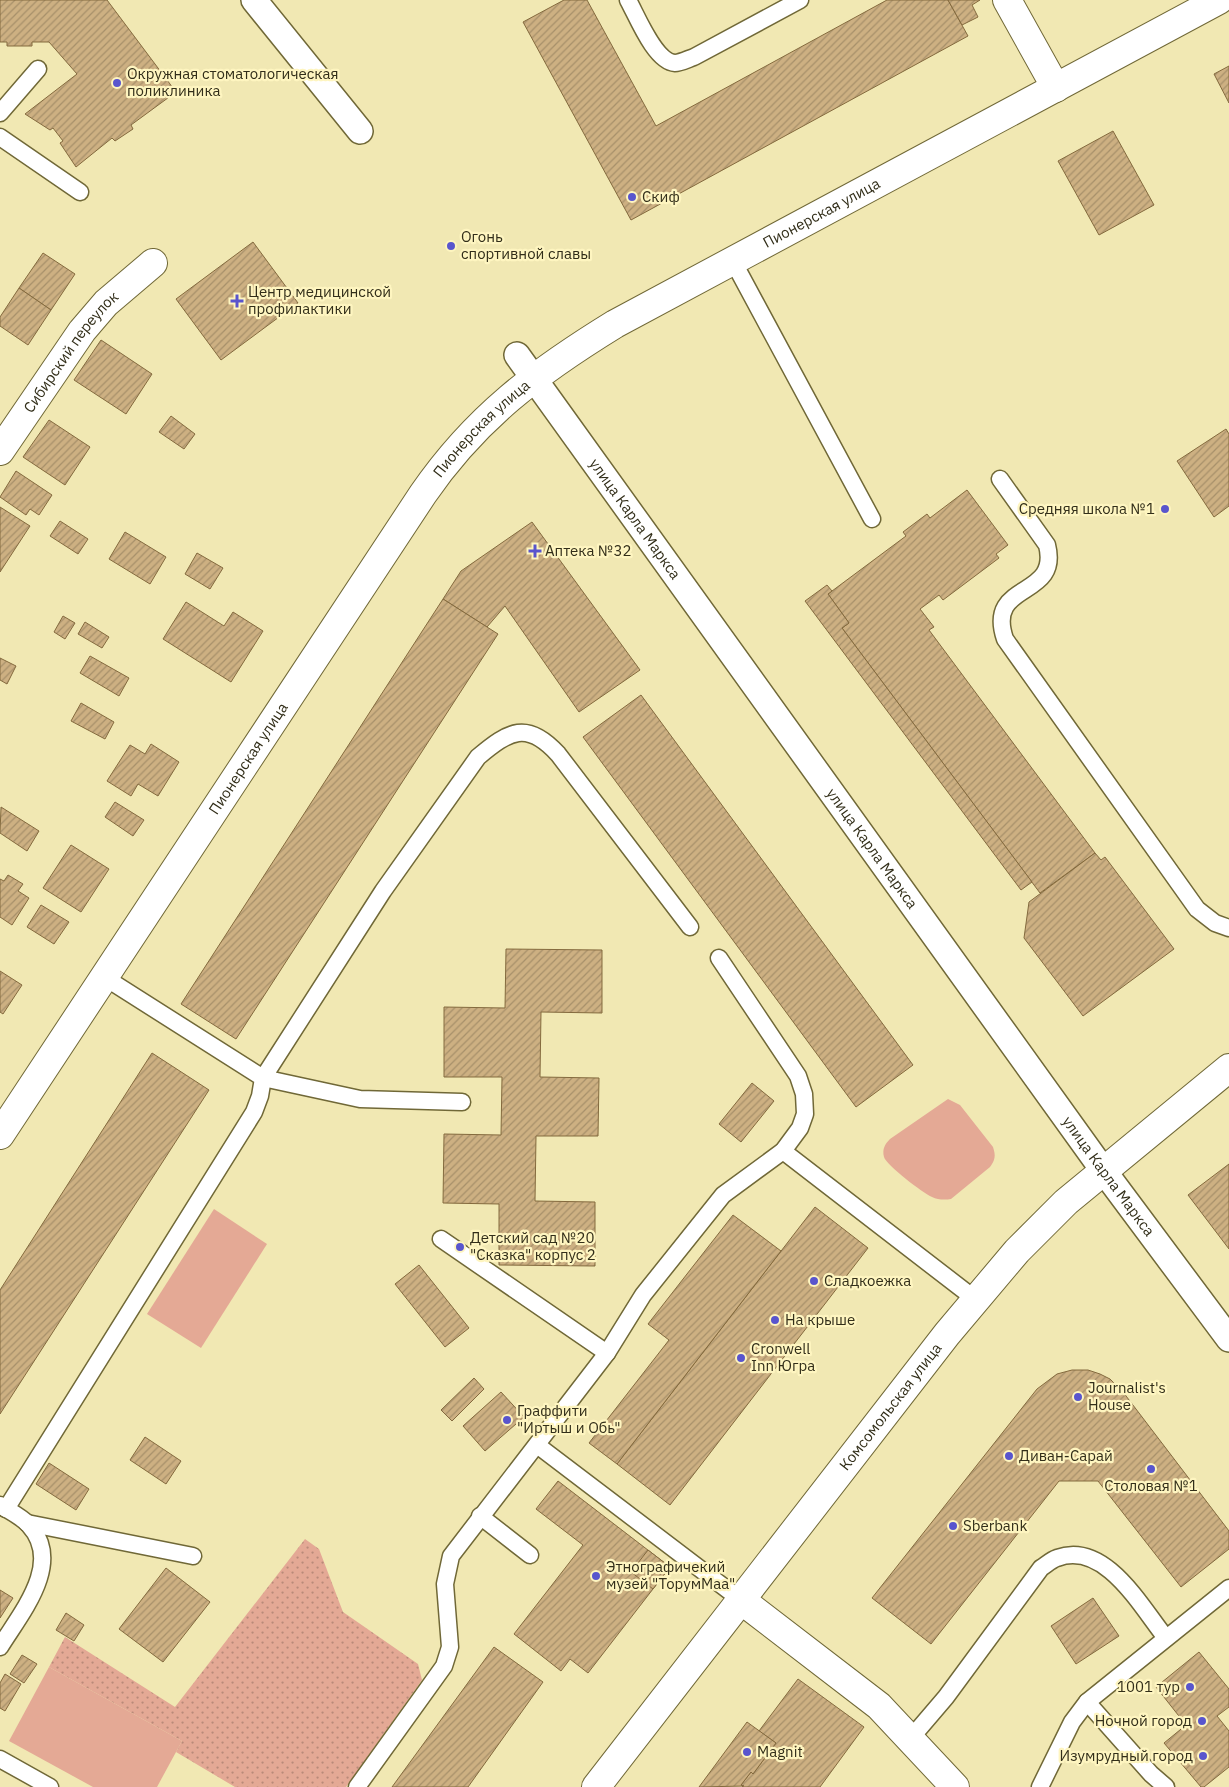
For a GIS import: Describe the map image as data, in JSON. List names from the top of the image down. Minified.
{"streets":{"street":["Пионерская улица","Сибирский переулок","улица Карла Маркса","Комсомольская улица"]},"crossings":[["Пионерская улица","улица Карла Маркса"],["улица Карла Маркса","Комсомольская улица"]],"places":{"other":["Окружная стоматологическая поликлиника","Скиф","Огонь спортивной славы","Средняя школа №1","Детский сад №20 \"Сказка\" корпус 2","Сладкоежка","На крыше","Cronwell Inn Югра","Journalist's House","Граффити \"Иртыш и Обь\"","Диван-Сарай","Столовая №1","Sberbank","Этнографичекий музей \"ТорумМаа\"","1001 тур","Ночной город","Magnit","Изумрудный город"],"health":["Центр медицинской профилактики","Аптека №32"]}}
